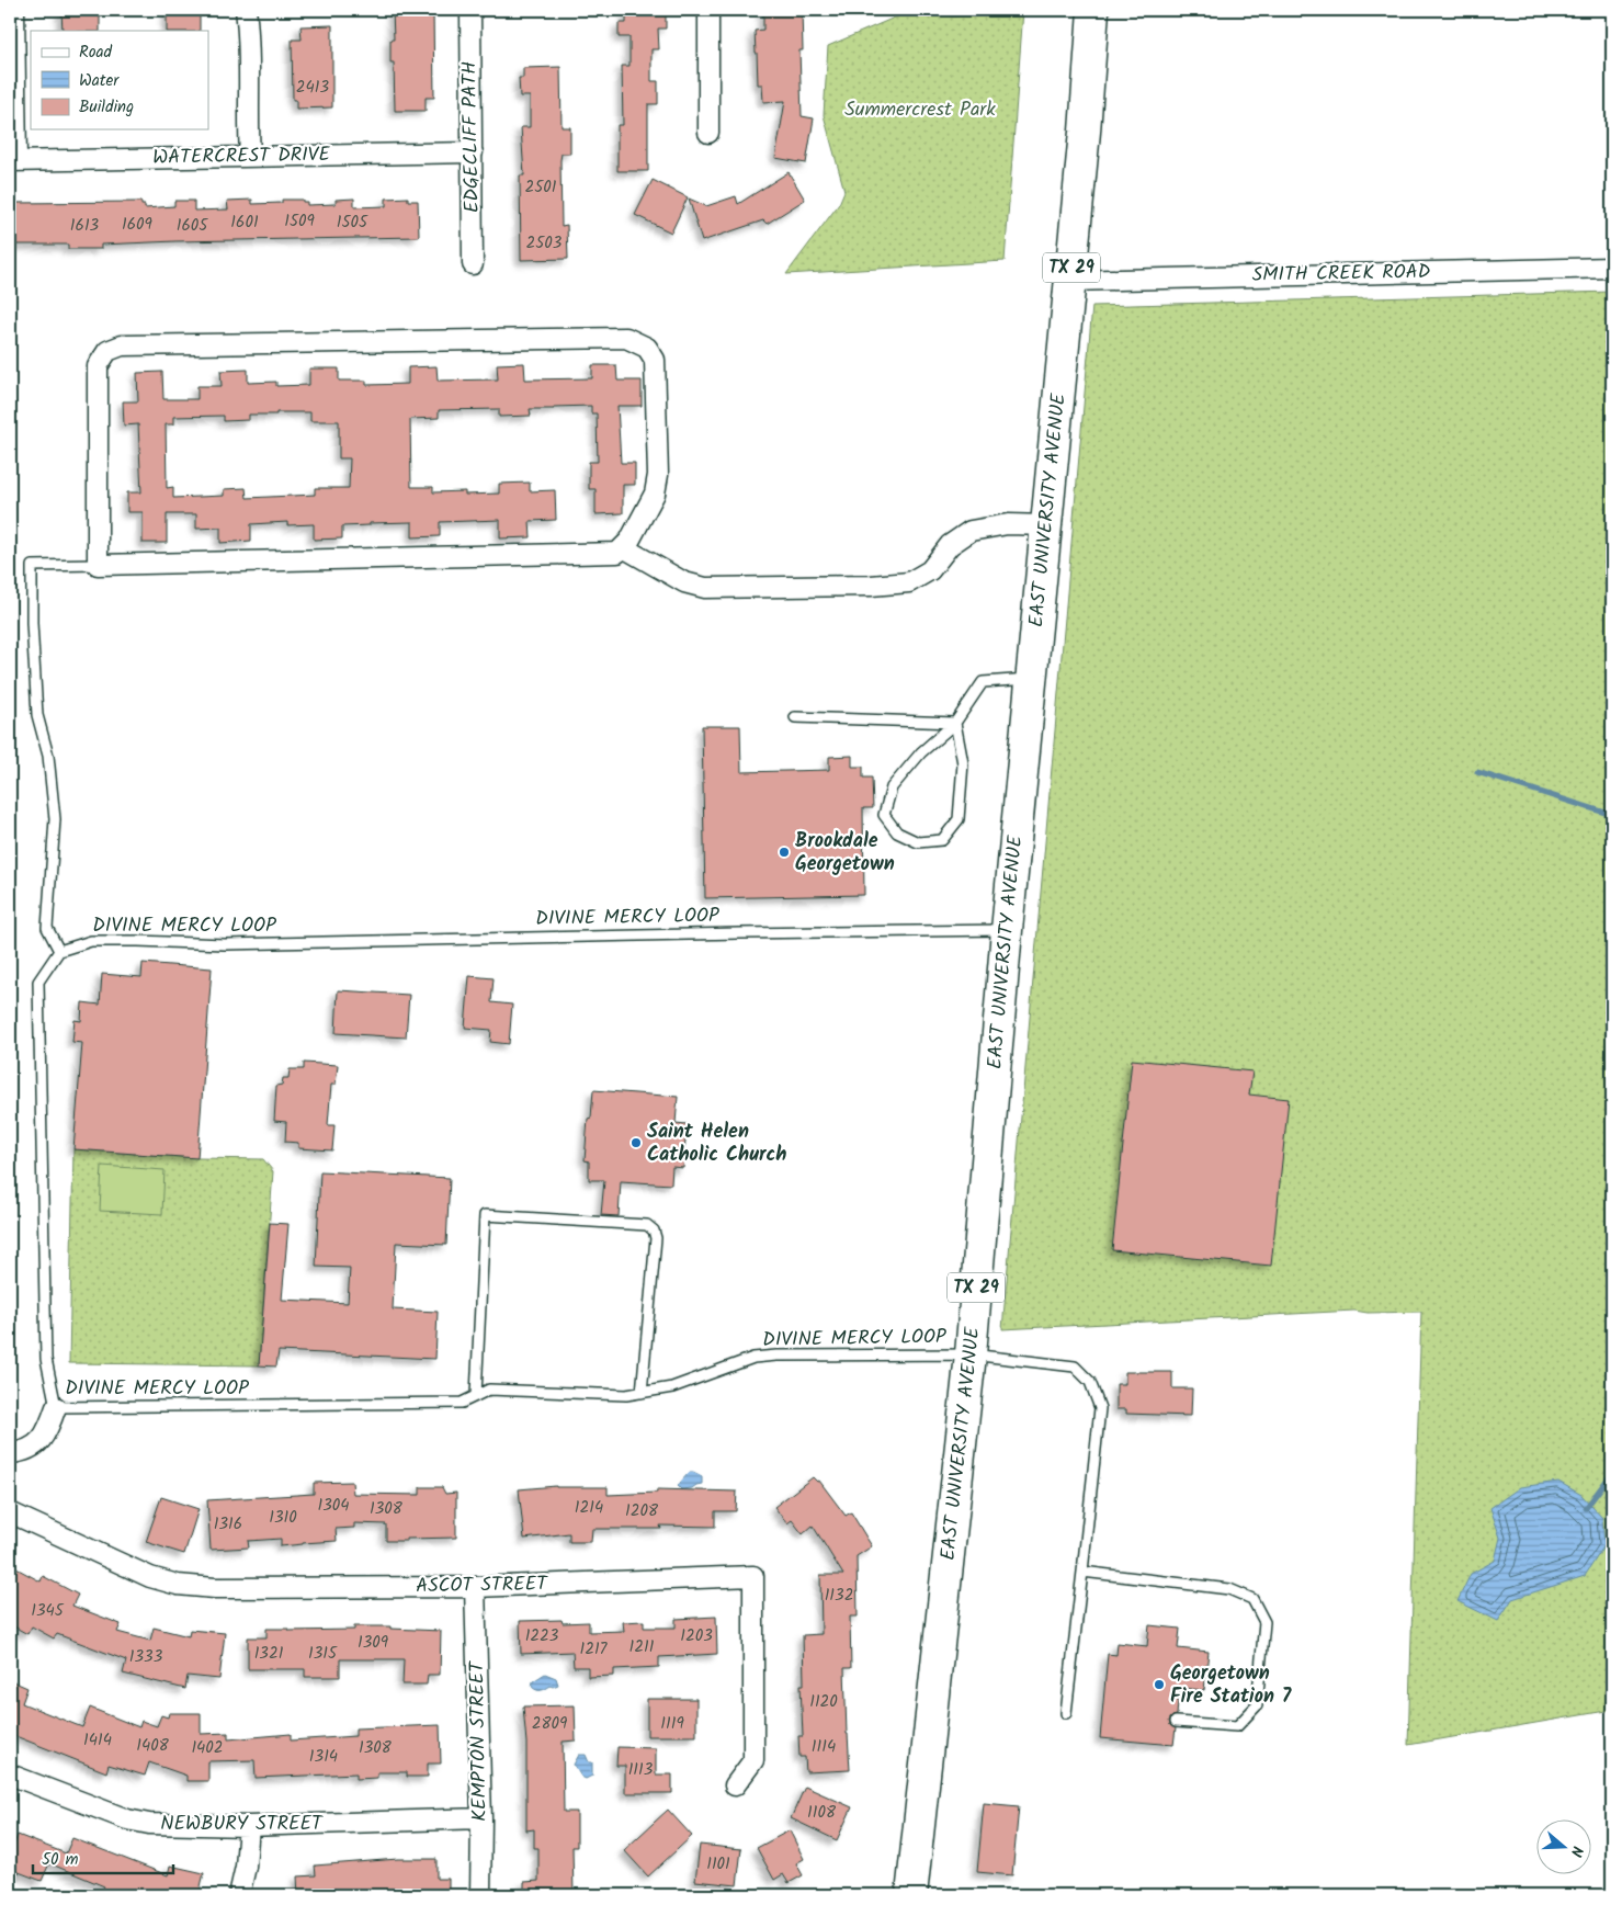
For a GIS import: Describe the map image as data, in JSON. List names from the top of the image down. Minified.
{"streets":{"main road":["TX 29","EAST UNIVERSITY AVENUE"],"street":["EDGECLIFF PATH","WATERCREST DRIVE","SMITH CREEK ROAD","ASCOT STREET","KEMPTON STREET","NEWBURY STREET"],"lane":["DIVINE MERCY LOOP"]},"crossings":[["EDGECLIFF PATH","WATERCREST DRIVE"],["SMITH CREEK ROAD","EAST UNIVERSITY AVENUE"],["EAST UNIVERSITY AVENUE","DIVINE MERCY LOOP"],["ASCOT STREET","KEMPTON STREET"],["KEMPTON STREET","NEWBURY STREET"]],"parks":["Summercrest Park"],"places":["Brookdale Georgetown","Saint Helen Catholic Church","Georgetown Fire Station 7"],"house_numbers":["2413","2501","1509","1601","1505","1609","1613","1605","2503","1304","1214","1308","1208","1310","1316","1132","1345","1223","1203","1309","1211","1217","1321","1315","1333","1120","2809","1119","1414","1408","1114","1402","1308","1314","1113","1108","1101"],"legend":["Road","Water","Building"],"scale_bar":"50 m","north":"right"}
